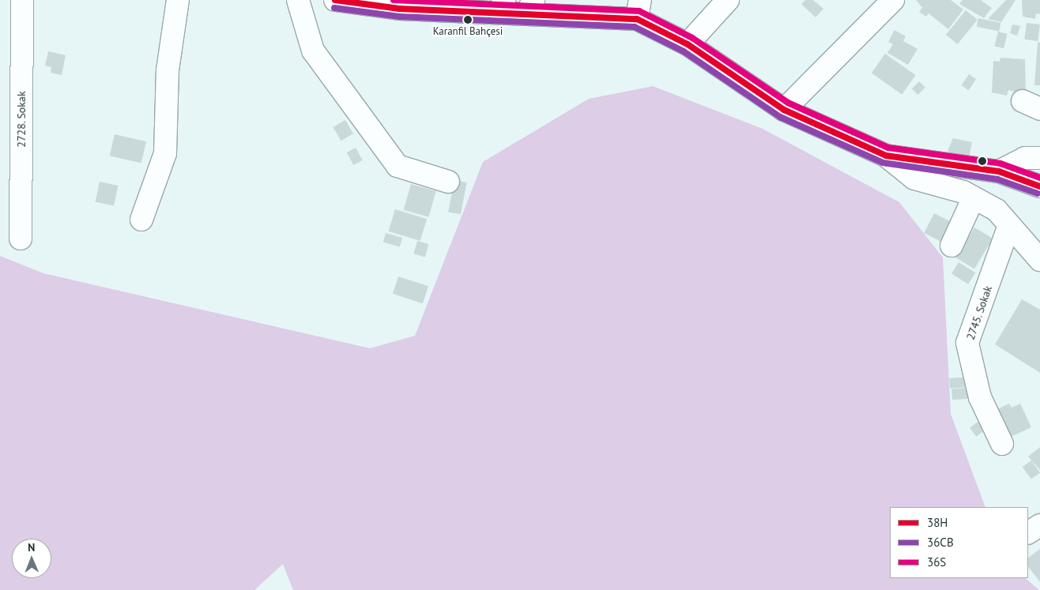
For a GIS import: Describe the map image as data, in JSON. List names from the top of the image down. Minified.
{"streets":{"street":["2728. Sokak","2745. Sokak"]},"places":["Karanfil Bahçesi"],"lines":["transit line 38H","transit line 36S","transit line 36CB"],"legend":["38H","36CB","36S"],"north":"top"}
